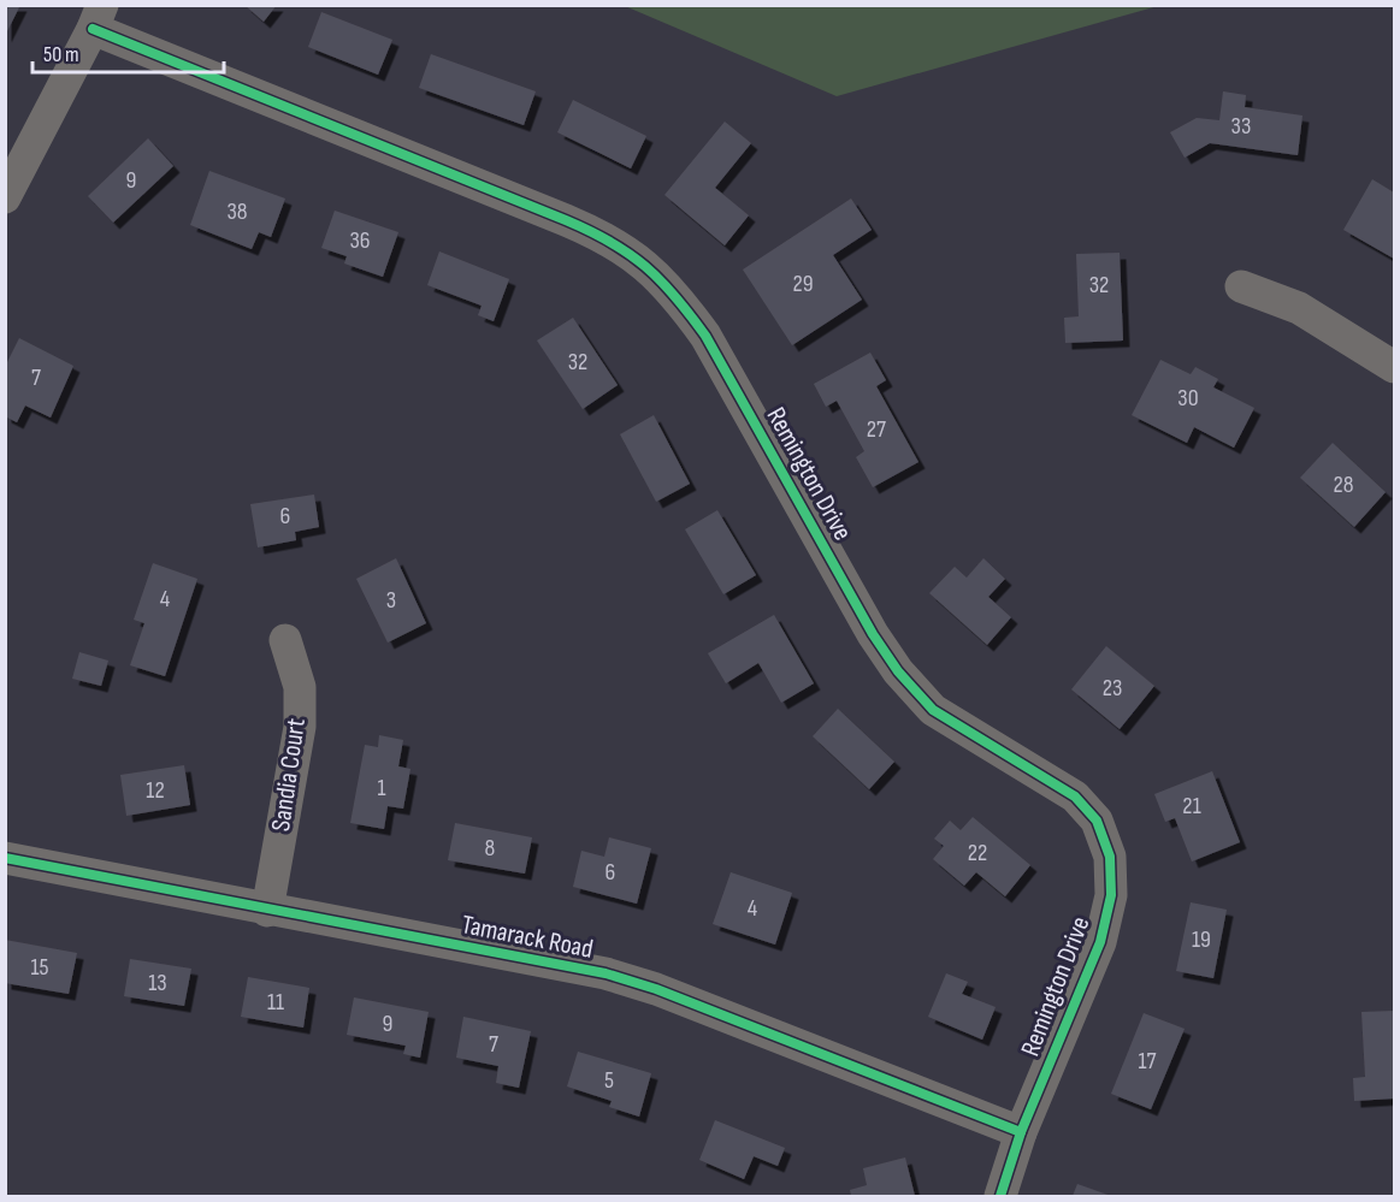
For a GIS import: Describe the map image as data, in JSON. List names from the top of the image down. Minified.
{"streets":{"street":["Remington Drive","Sandia Court","Tamarack Road"]},"crossings":[["Remington Drive","Tamarack Road"],["Sandia Court","Tamarack Road"]],"house_numbers":["33","9","38","36","29","32","32","7","30","27","28","6","4","3","23","1","12","21","8","22","6","4","19","15","13","11","9","7","17","5"],"scale_bar":"50 m"}
